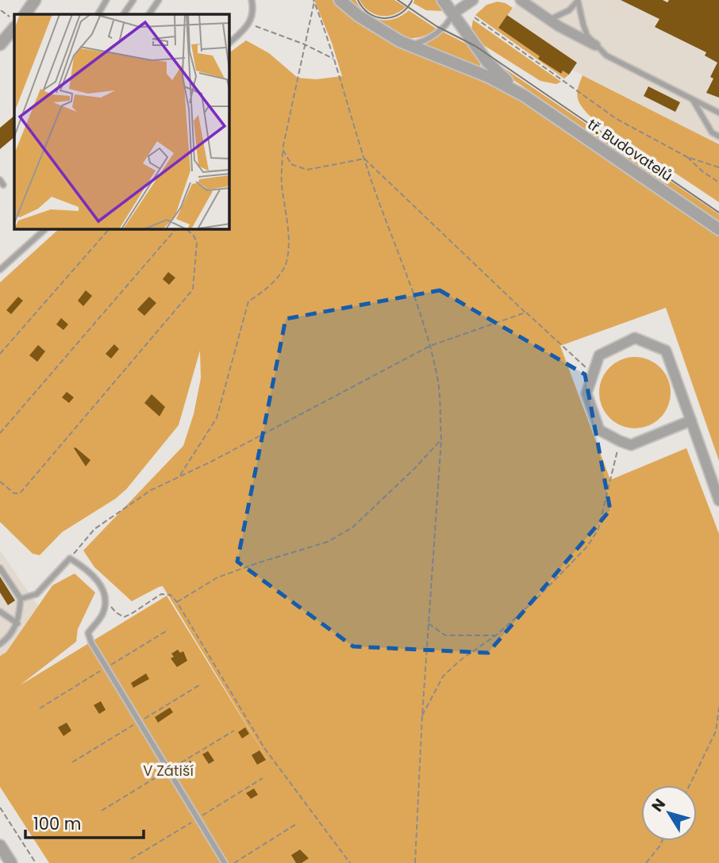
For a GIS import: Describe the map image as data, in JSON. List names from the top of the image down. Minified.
{"streets":{"street":["tř. Budovatelů"]},"parks":["V Zátiší"],"scale_bar":"100 m","north":"top left"}
